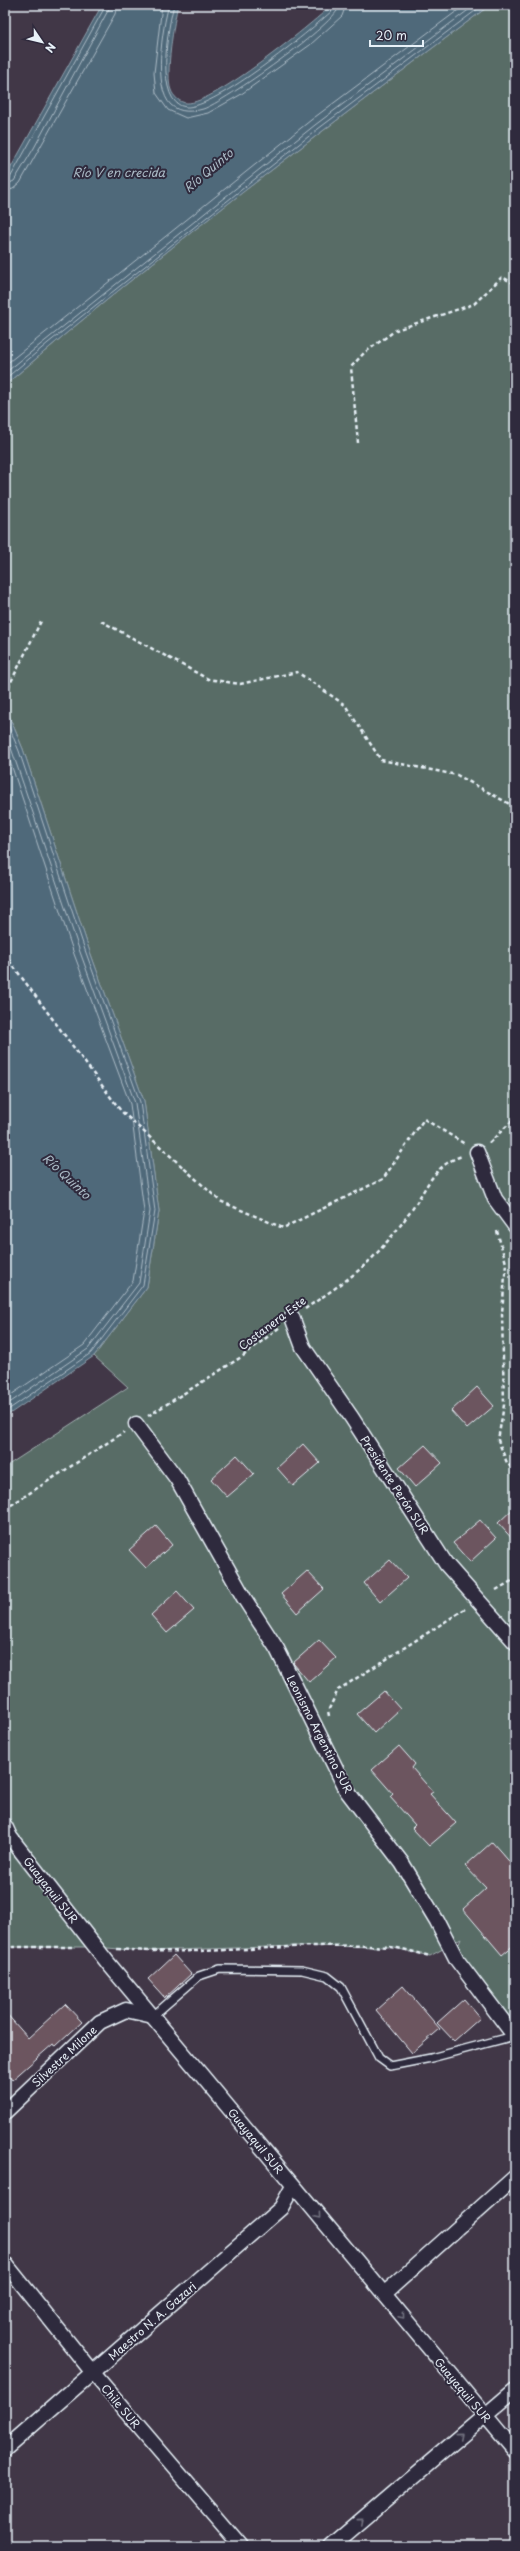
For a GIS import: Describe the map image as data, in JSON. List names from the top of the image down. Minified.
{"streets":{"street":["Presidente Perón SUR","Leonismo Argentino SUR","Guayaquil SUR","Silvestre Milone","Maestro N. A. Gazari","Chile SUR"],"path":["Costanera Este"]},"crossings":[["Costanera Este","Presidente Perón SUR"],["Costanera Este","Leonismo Argentino SUR"],["Guayaquil SUR","Silvestre Milone"],["Guayaquil SUR","Maestro N. A. Gazari"],["Maestro N. A. Gazari","Chile SUR"]],"one_way":["Guayaquil SUR"],"water":["Río Quinto","Río V en crecida"],"scale_bar":"20 m","north":"bottom right"}
